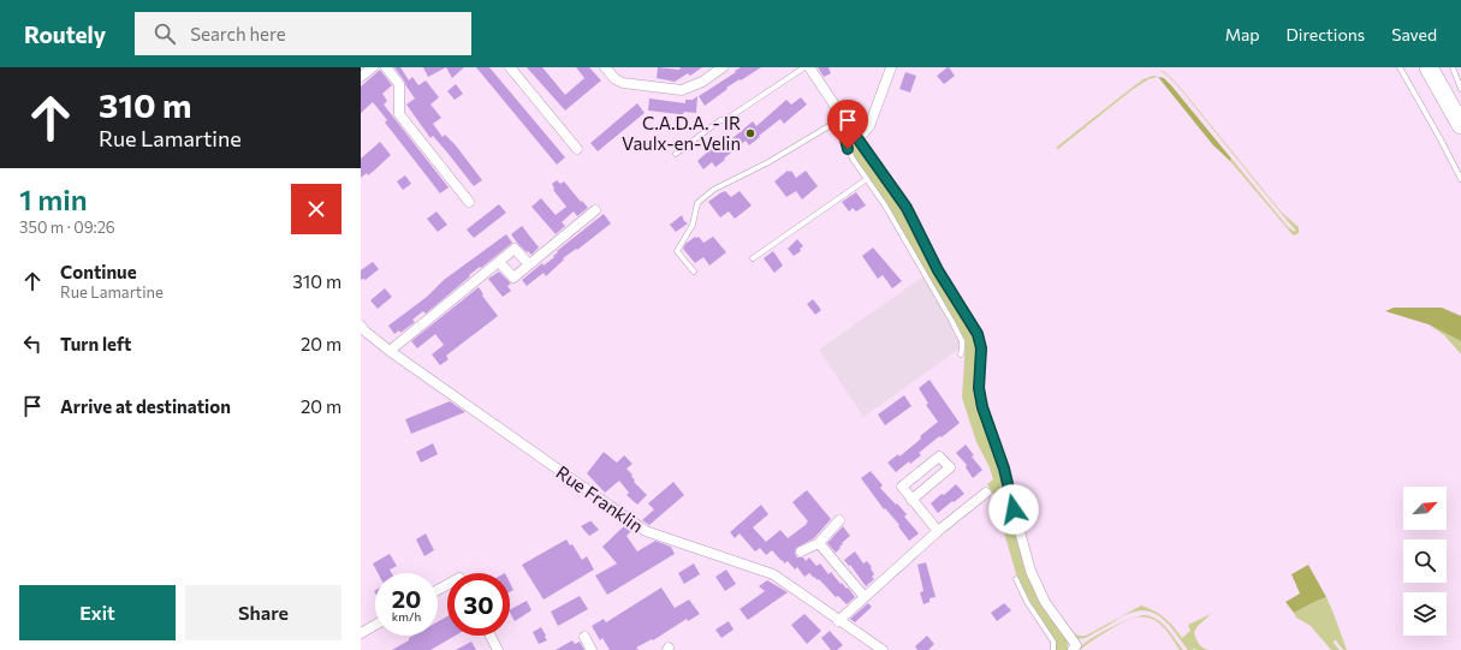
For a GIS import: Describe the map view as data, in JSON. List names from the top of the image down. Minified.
{"streets":{"street":["Rue Franklin"]},"places":["C.A.D.A. - IR Vaulx-en-Velin"],"north":"top right","page":{"header":"Routely","search":"Search here","nav":["Map","Directions","Saved"],"turn":["310 m","Rue Lamartine"],"heading":["1 min","350 m · 09:26"],"list":[{"name":"Continue","note":"Rue Lamartine","value":"310 m"},{"name":"Turn left","value":"20 m"},{"name":"Arrive at destination","value":"20 m"}],"speed":"20 km/h","limit":"30","buttons":["Exit","Share"]}}
